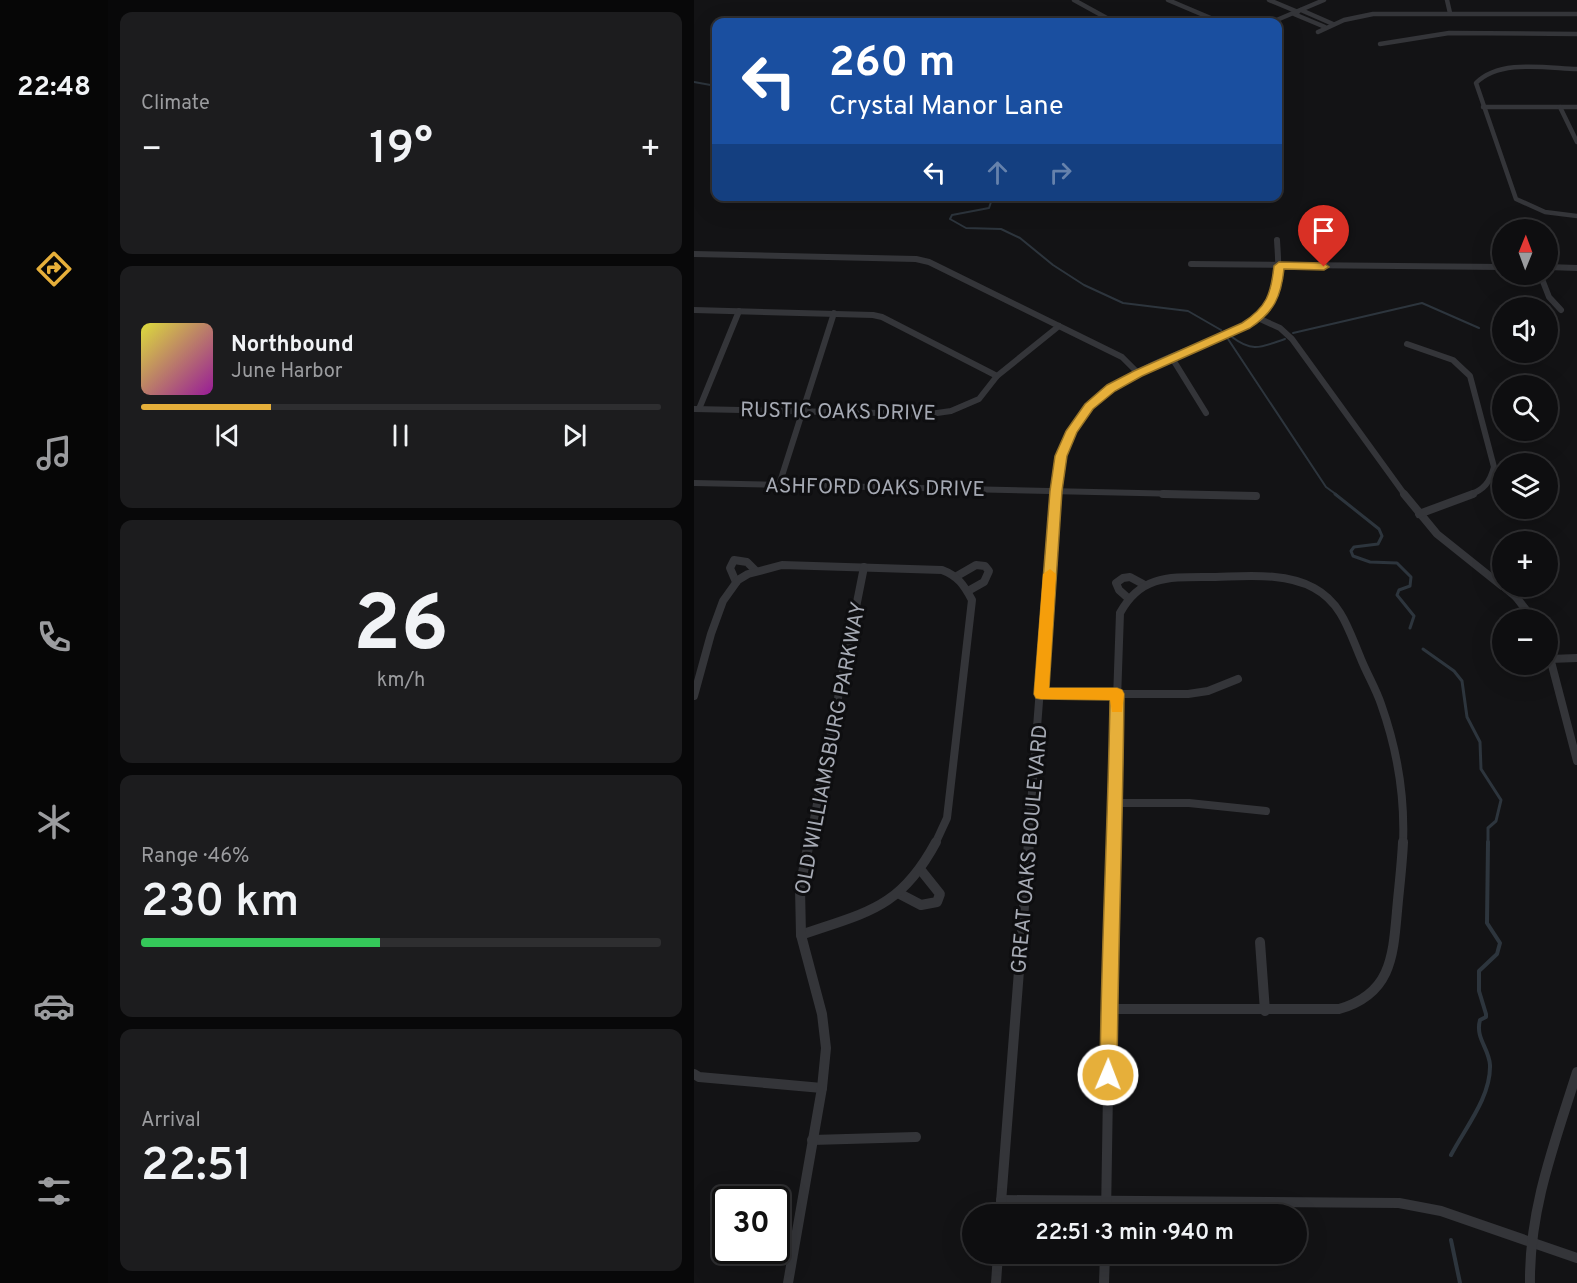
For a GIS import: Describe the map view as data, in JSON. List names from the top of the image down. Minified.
{"streets":{"street":["RUSTIC OAKS DRIVE","ASHFORD OAKS DRIVE","OLD WILLIAMSBURG PARKWAY","GREAT OAKS BOULEVARD"]},"crossings":[["ASHFORD OAKS DRIVE","GREAT OAKS BOULEVARD"]],"north":"top","page":{"tabs":"22:48","tile":["Climate",["26","km/h"],["Range · 46%","230 km"],["Arrival","22:51"]],"turn":["260 m","Crystal Manor Lane"],"heat":["−","19°","+"],"map_buttons":["+","−"],"song":["Northbound","June Harbor"],"limit":"30","trip":"22:51 · 3 min · 940 m"}}
